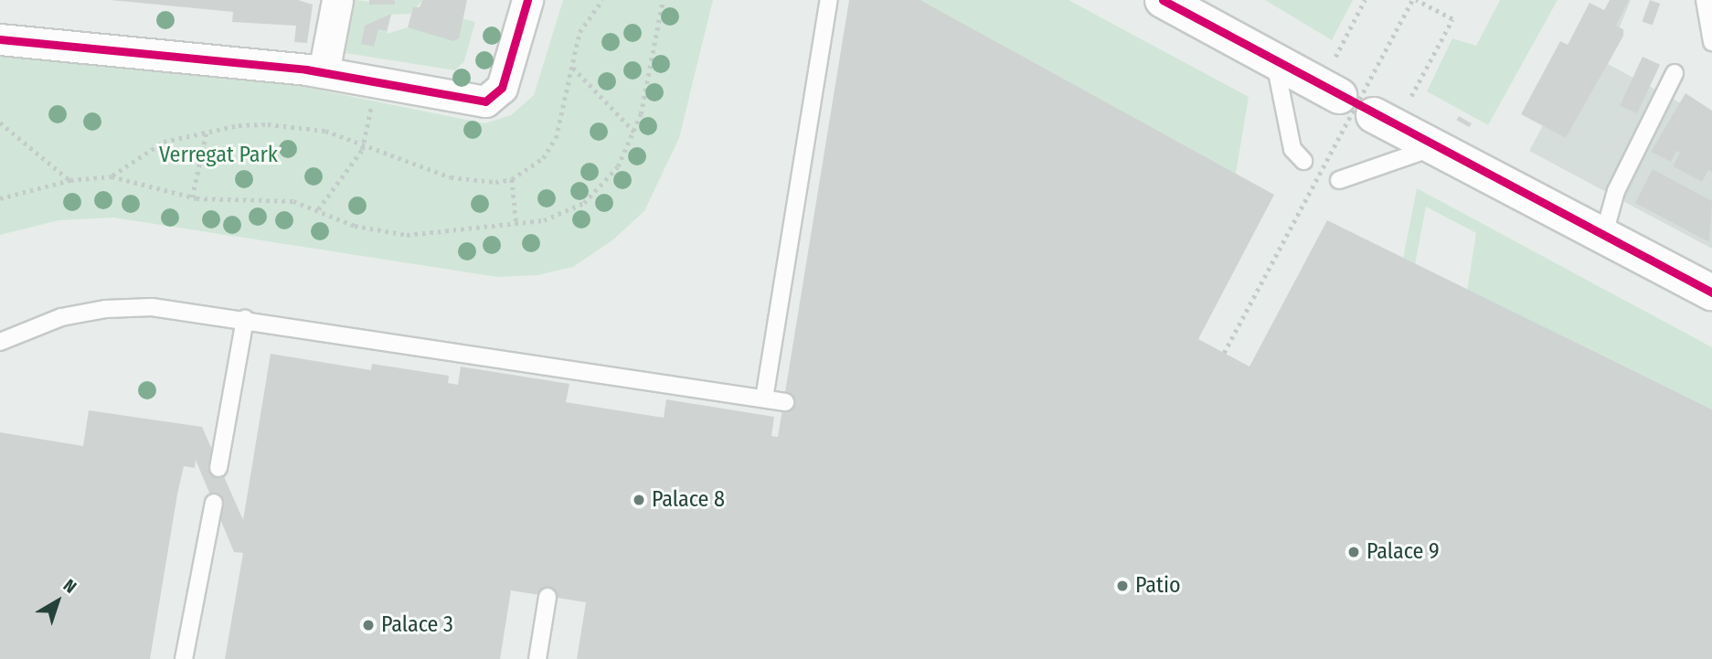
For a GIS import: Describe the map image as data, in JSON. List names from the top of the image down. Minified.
{"parks":["Verregat Park"],"places":["Palace 8","Palace 9","Patio","Palace 3"],"north":"top right"}
